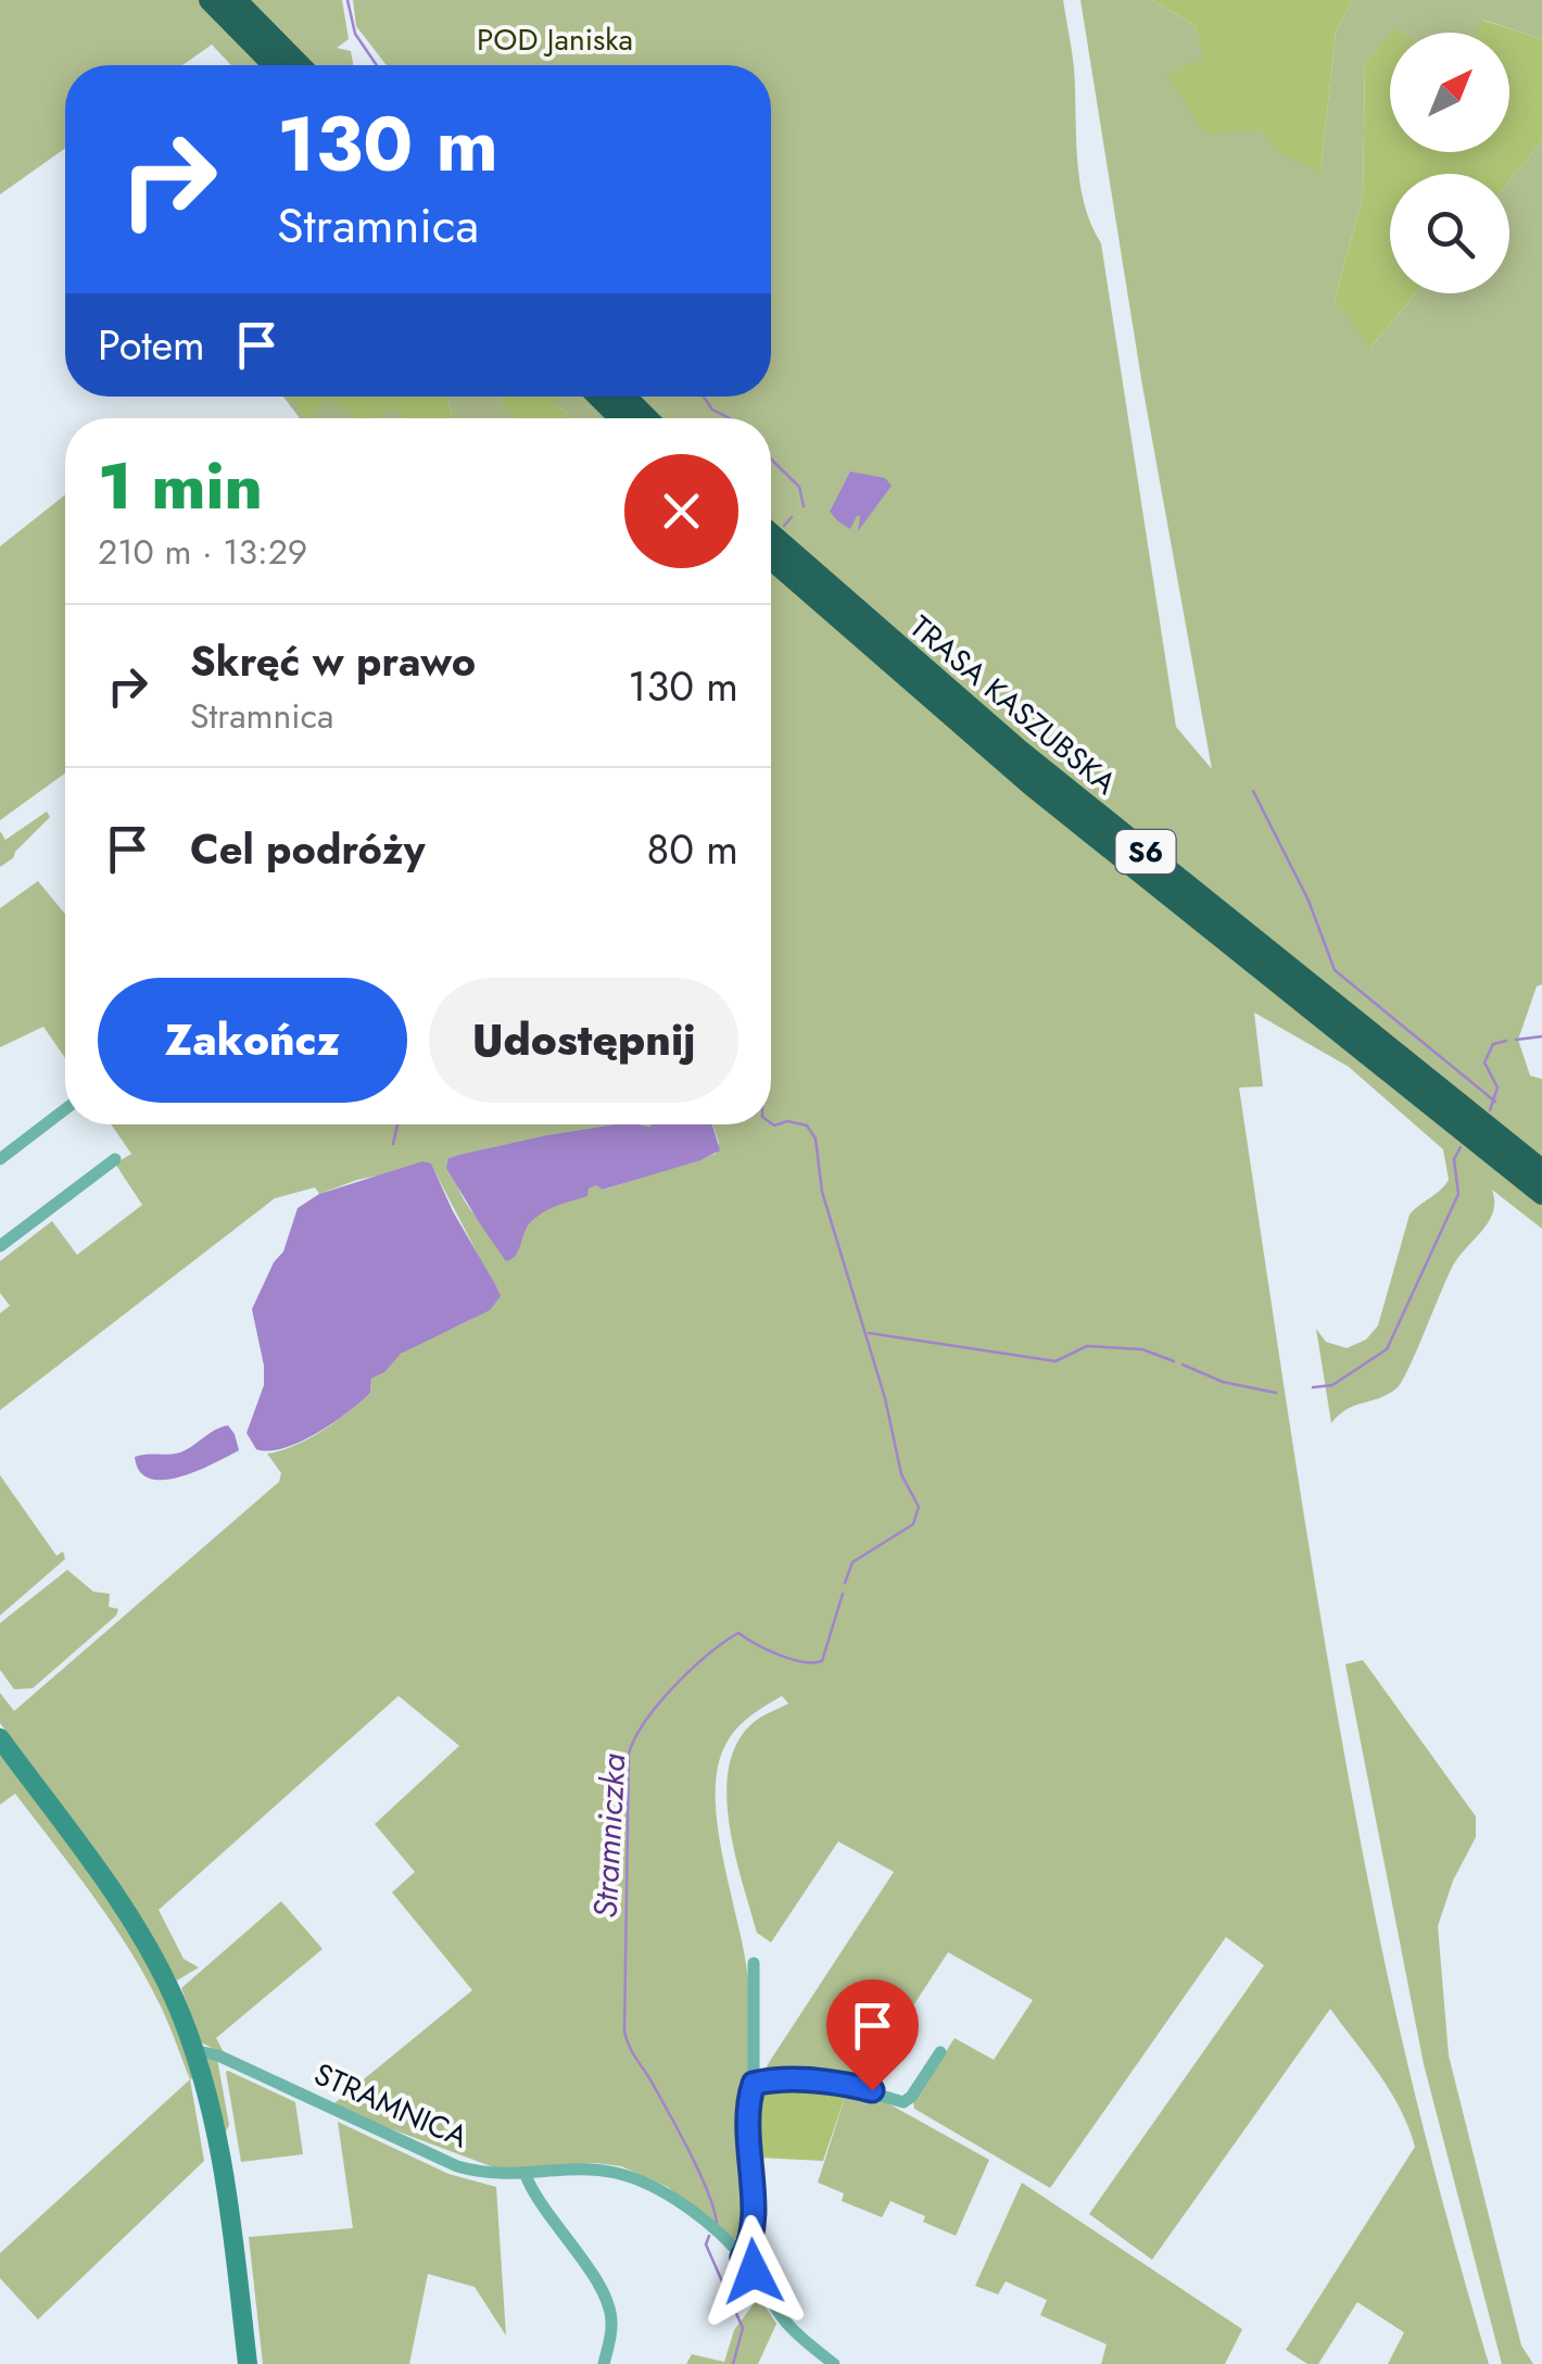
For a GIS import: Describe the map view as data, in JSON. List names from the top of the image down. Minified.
{"streets":{"highway":["TRASA KASZUBSKA","S6"],"street":["STRAMNICA"]},"water":["Stramniczka"],"parks":["POD Janiska"],"north":"top right","page":{"turn":["130 m","Stramnica"],"then":"Potem","heading":["1 min","210 m · 13:29"],"list":[{"name":"Skręć w prawo","note":"Stramnica","value":"130 m"},{"name":"Cel podróży","value":"80 m"}],"buttons":["Zakończ","Udostępnij"]}}
